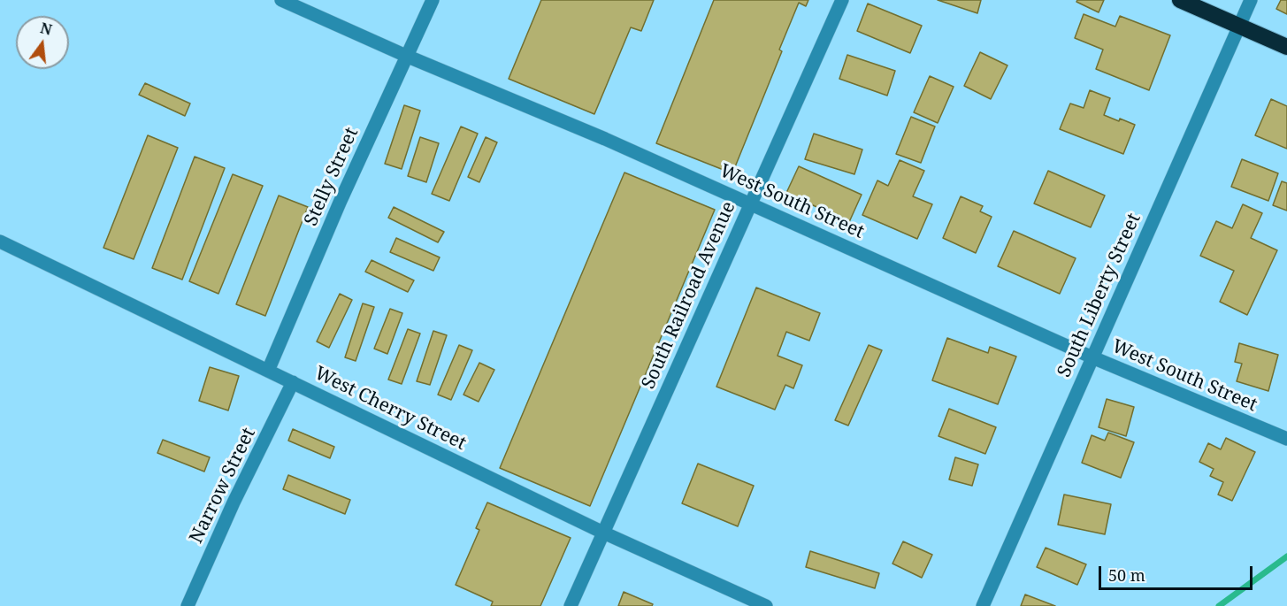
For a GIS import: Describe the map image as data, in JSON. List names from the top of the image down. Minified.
{"streets":{"street":["Stelly Street","West South Street","South Railroad Avenue","South Liberty Street","West Cherry Street","Narrow Street"]},"crossings":[["Stelly Street","West South Street"],["Stelly Street","West Cherry Street"],["West South Street","South Railroad Avenue"],["West South Street","South Liberty Street"],["South Railroad Avenue","West Cherry Street"],["West Cherry Street","Narrow Street"]],"scale_bar":"50 m","north":"top"}
